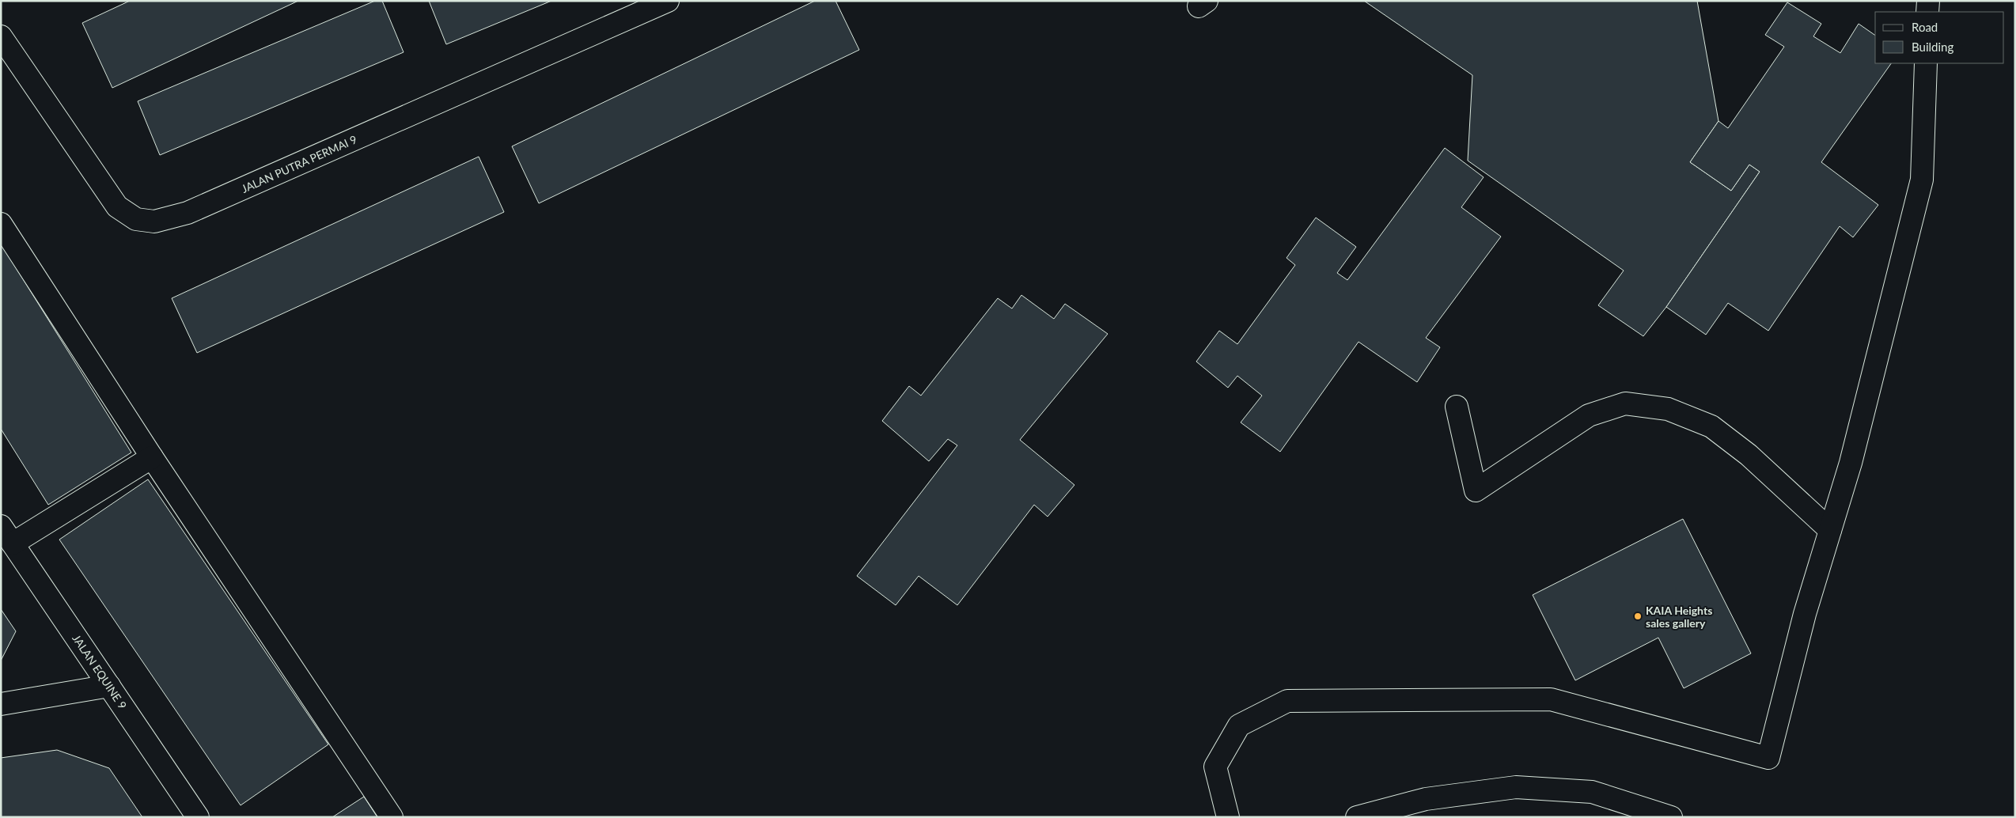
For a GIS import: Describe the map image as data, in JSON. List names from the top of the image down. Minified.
{"streets":{"street":["JALAN PUTRA PERMAI 9","JALAN EQUINE 9"]},"places":["KAIA Heights sales gallery"],"legend":["Road","Building"]}
